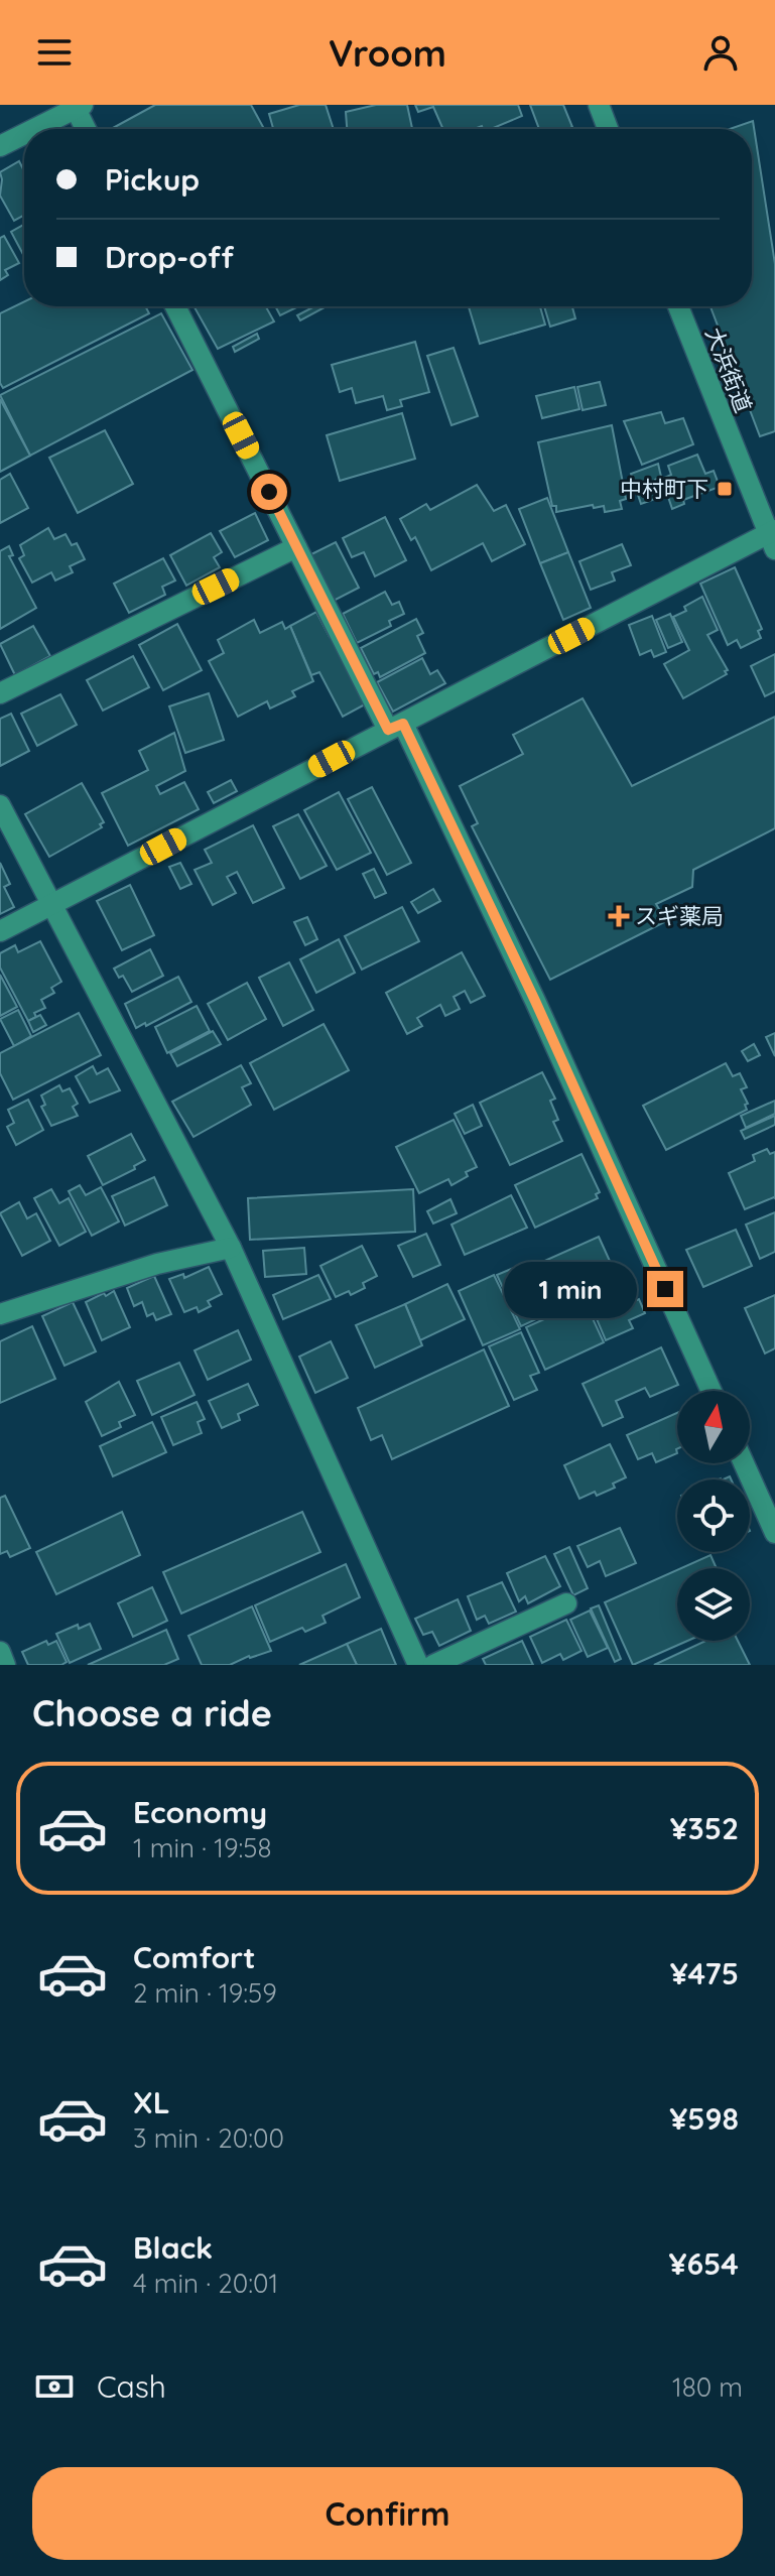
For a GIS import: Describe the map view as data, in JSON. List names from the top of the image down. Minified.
{"streets":{"street":["大浜街道"]},"places":{"transit":["中村町下"],"health":["スギ薬局"]},"north":"top","page":{"header":"Vroom","banner":["Pickup","Drop-off"],"bubble":"1 min","heading":"Choose a ride","list":[{"name":"Economy","note":"1 min · 19:58","value":"¥352"},{"name":"Comfort","note":"2 min · 19:59","value":"¥475"},{"name":"XL","note":"3 min · 20:00","value":"¥598"},{"name":"Black","note":"4 min · 20:01","value":"¥654"}],"pay":["Cash","180 m"],"buttons":"Confirm"}}
